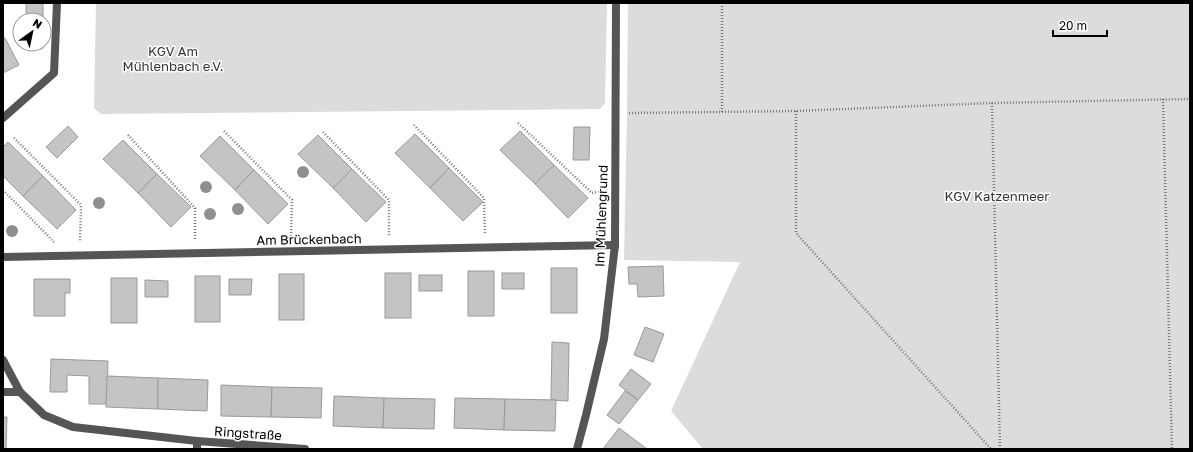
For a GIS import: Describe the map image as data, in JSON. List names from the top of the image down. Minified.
{"streets":{"street":["Im Mühlengrund","Am Brückenbach","Ringstraße"]},"crossings":[["Im Mühlengrund","Am Brückenbach"]],"parks":["KGV Am Mühlenbach e.V.","KGV Katzenmeer"],"scale_bar":"20 m","north":"top right"}
